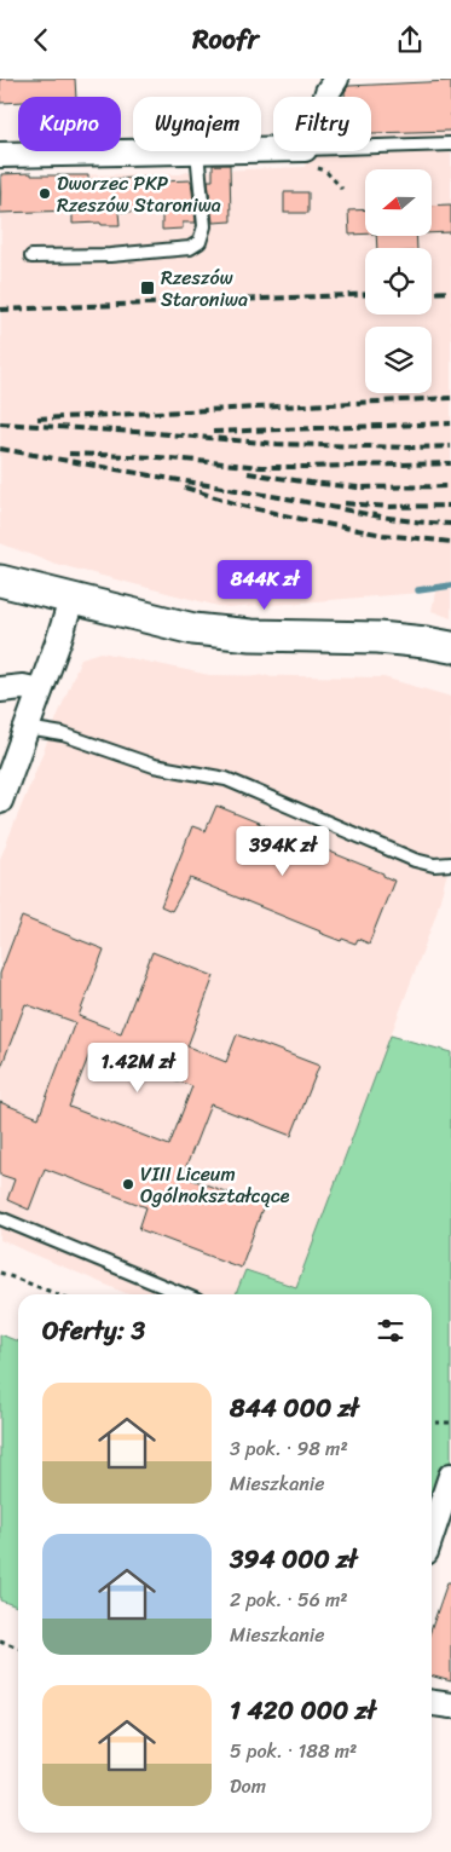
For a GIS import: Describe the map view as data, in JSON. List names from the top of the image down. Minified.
{"places":{"other":["Dworzec PKP Rzeszów Staroniwa","VIII Liceum Ogólnokształcące"],"transit":["Rzeszów Staroniwa"]},"north":"left","page":{"header":"Roofr","chip":["Kupno","Wynajem","Filtry"],"price":["844K zł","394K zł","1.42M zł"],"heading":"Oferty: 3","list":[{"name":"844 000 zł","note":"3 pok. · 98 m² · Mieszkanie"},{"name":"394 000 zł","note":"2 pok. · 56 m² · Mieszkanie"},{"name":"1 420 000 zł","note":"5 pok. · 188 m² · Dom"}]}}
